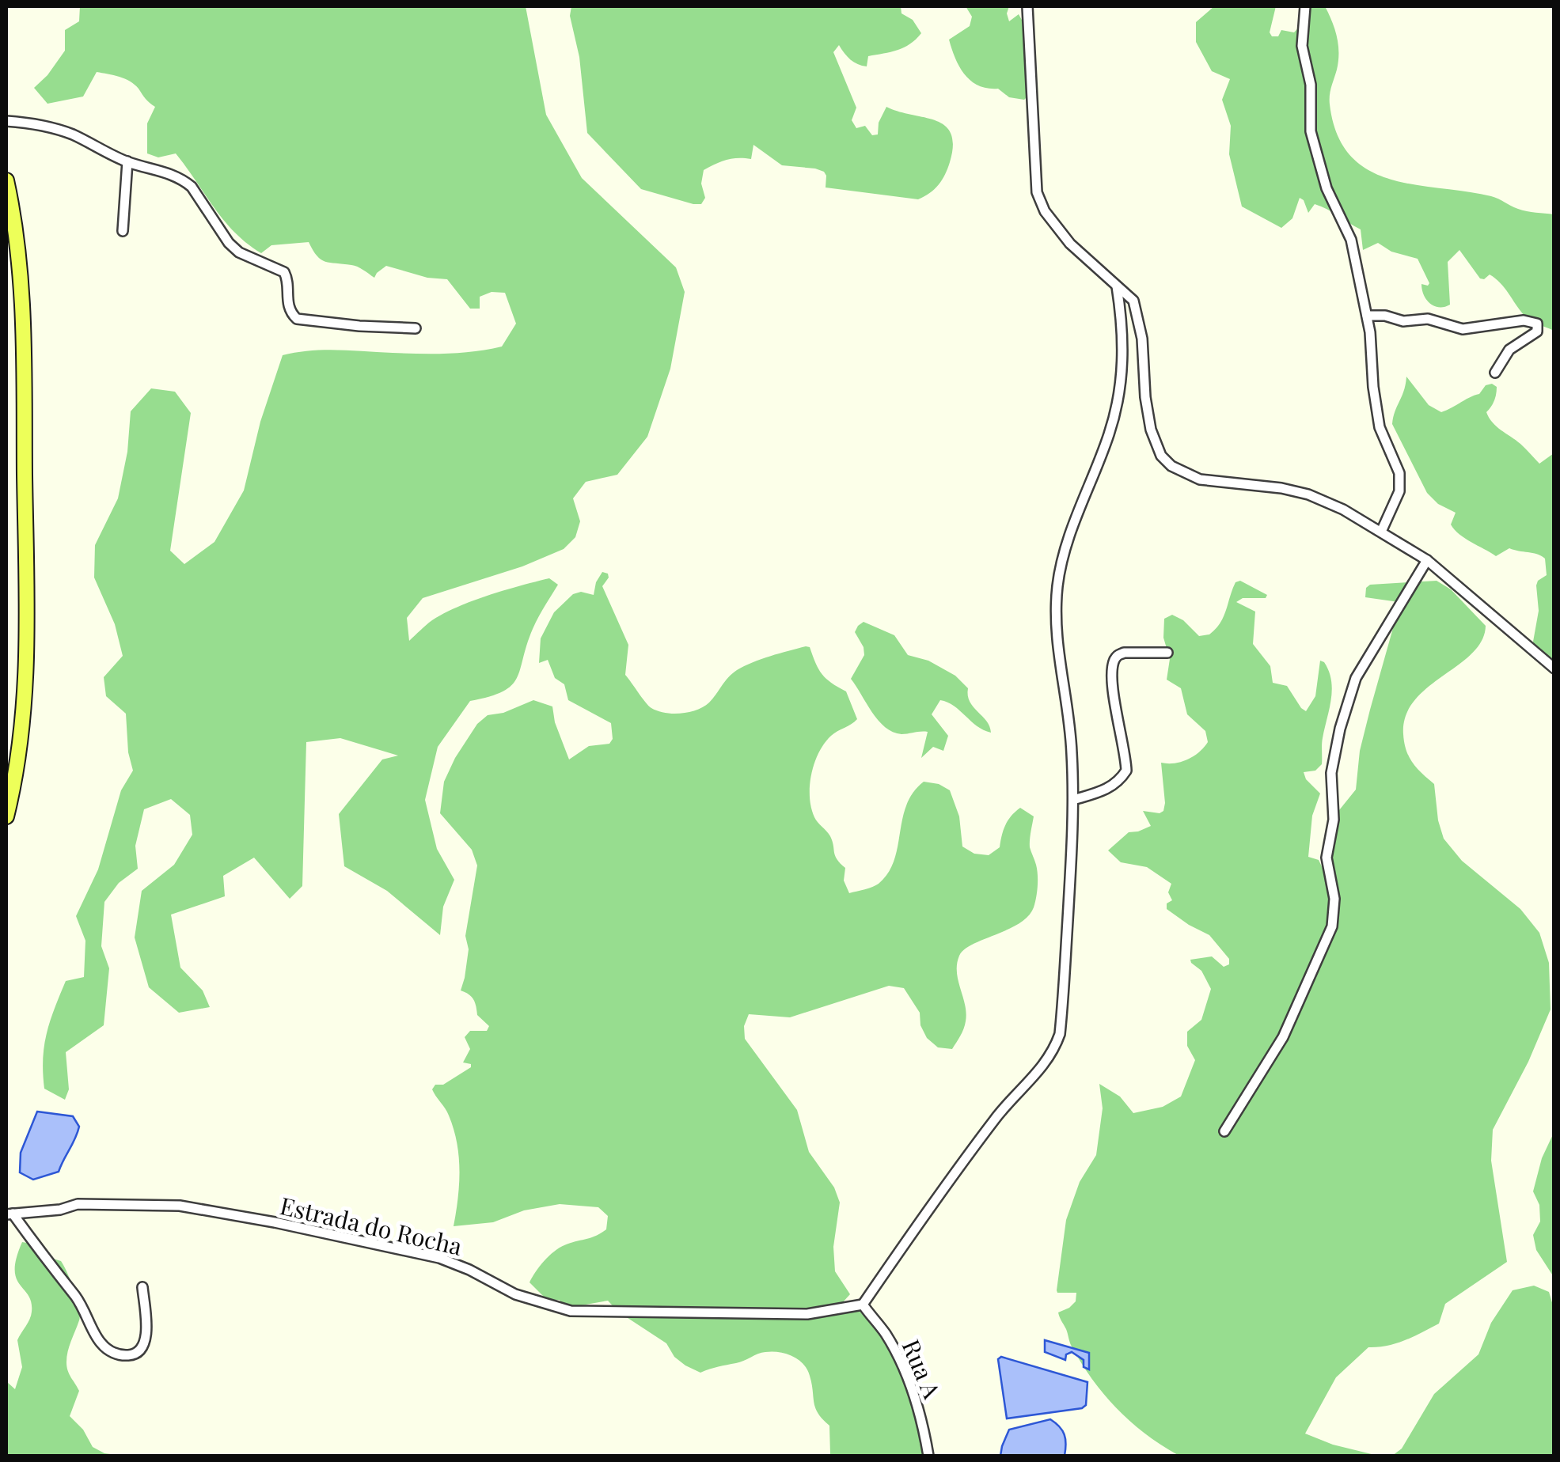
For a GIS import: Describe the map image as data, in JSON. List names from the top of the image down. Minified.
{"streets":{"street":["Estrada do Rocha","Rua A"]},"crossings":[["Estrada do Rocha","Rua A"]]}
